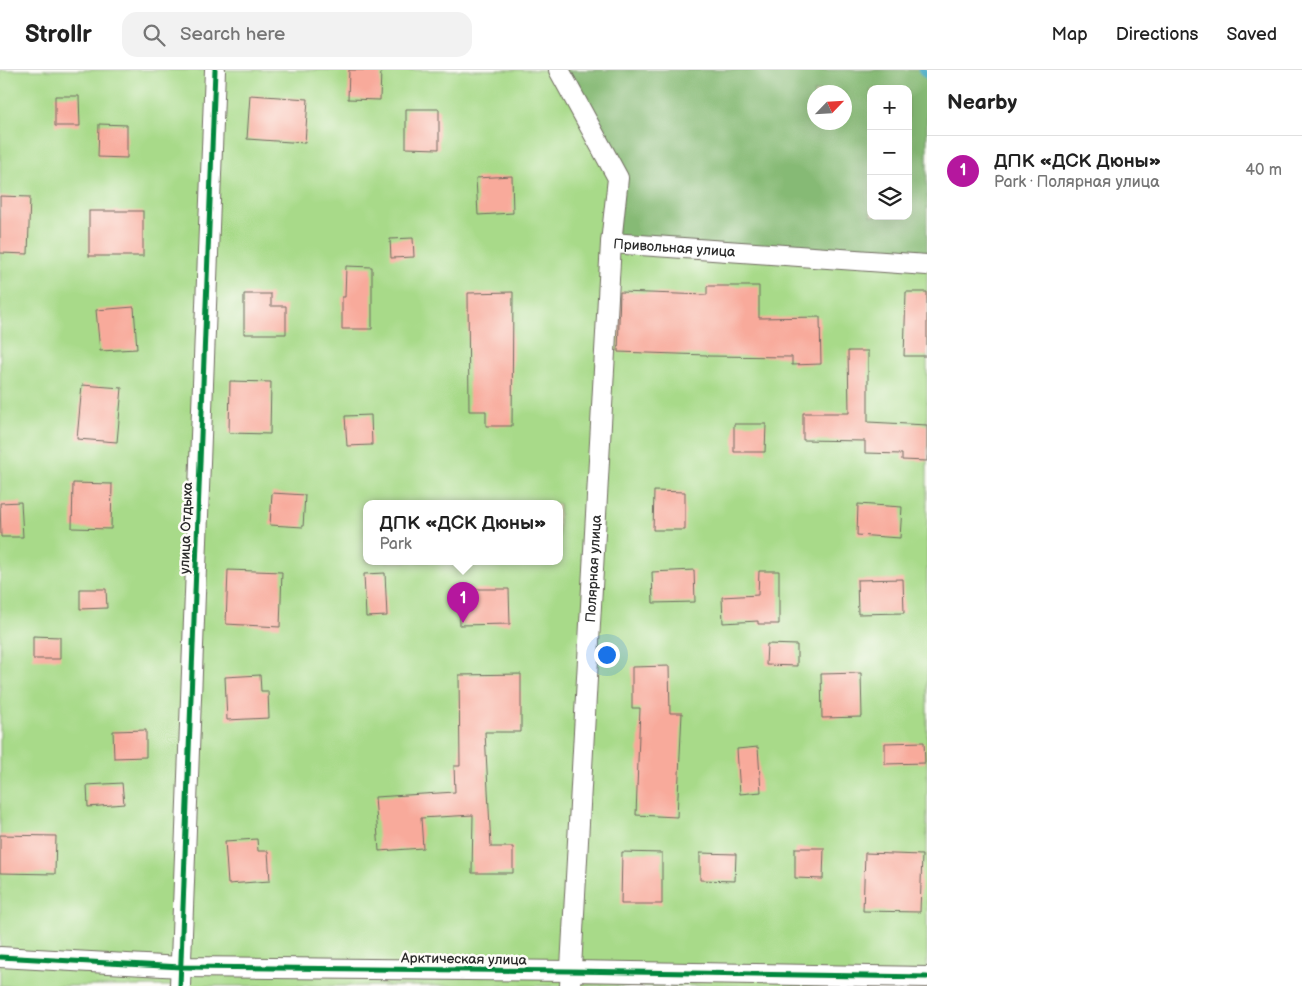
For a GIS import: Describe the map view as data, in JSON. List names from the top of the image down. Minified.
{"streets":{"street":["Привольная улица","улица Отдыха","Полярная улица","Арктическая улица"]},"crossings":[["Привольная улица","Полярная улица"],["улица Отдыха","Арктическая улица"],["Полярная улица","Арктическая улица"]],"north":"top right","page":{"header":"Strollr","search":"Search here","nav":["Map","Directions","Saved"],"heading":"Nearby","map_buttons":["+","−"],"list":[{"mark":"1","name":"ДПК «ДСК Дюны»","note":"Park · Полярная улица","value":"40 m"}],"popup":["ДПК «ДСК Дюны»","Park"],"pins":"1"}}
